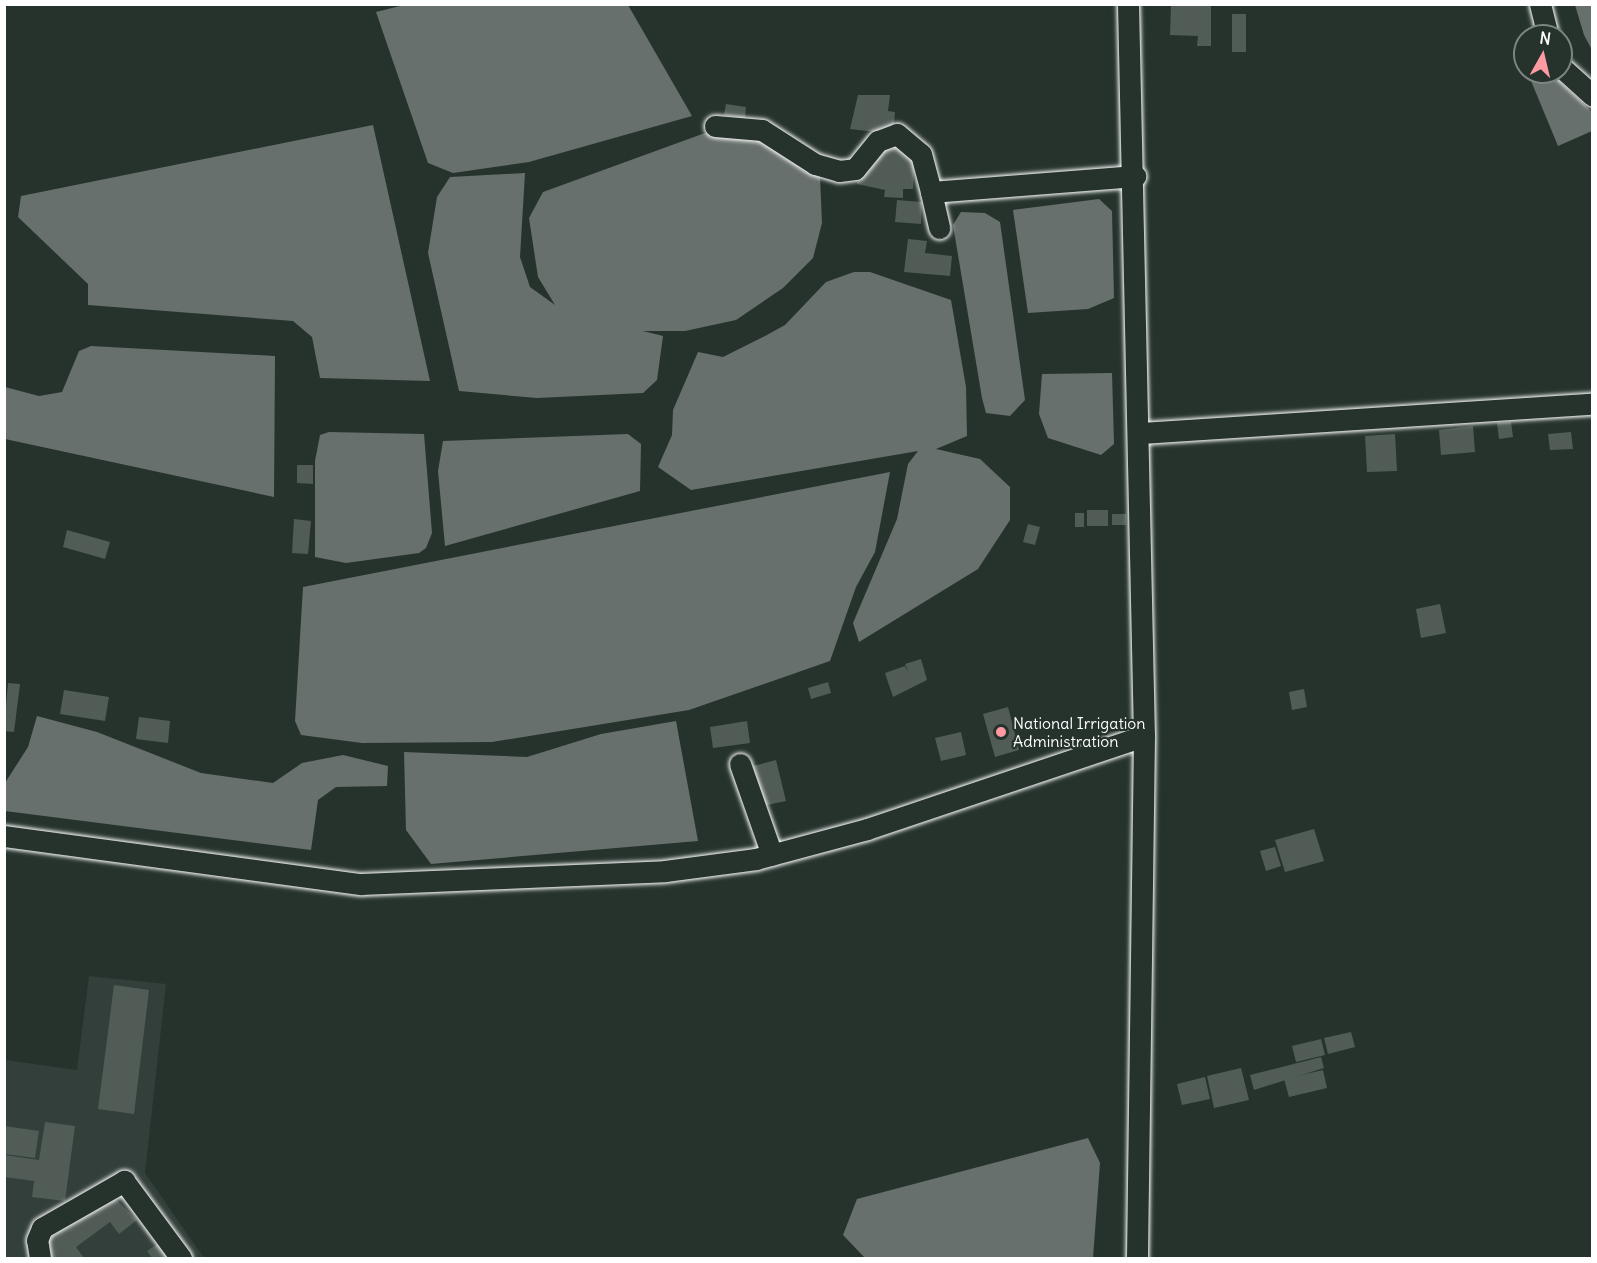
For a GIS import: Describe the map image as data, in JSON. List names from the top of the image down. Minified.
{"places":["National Irrigation Administration"],"north":"top"}
